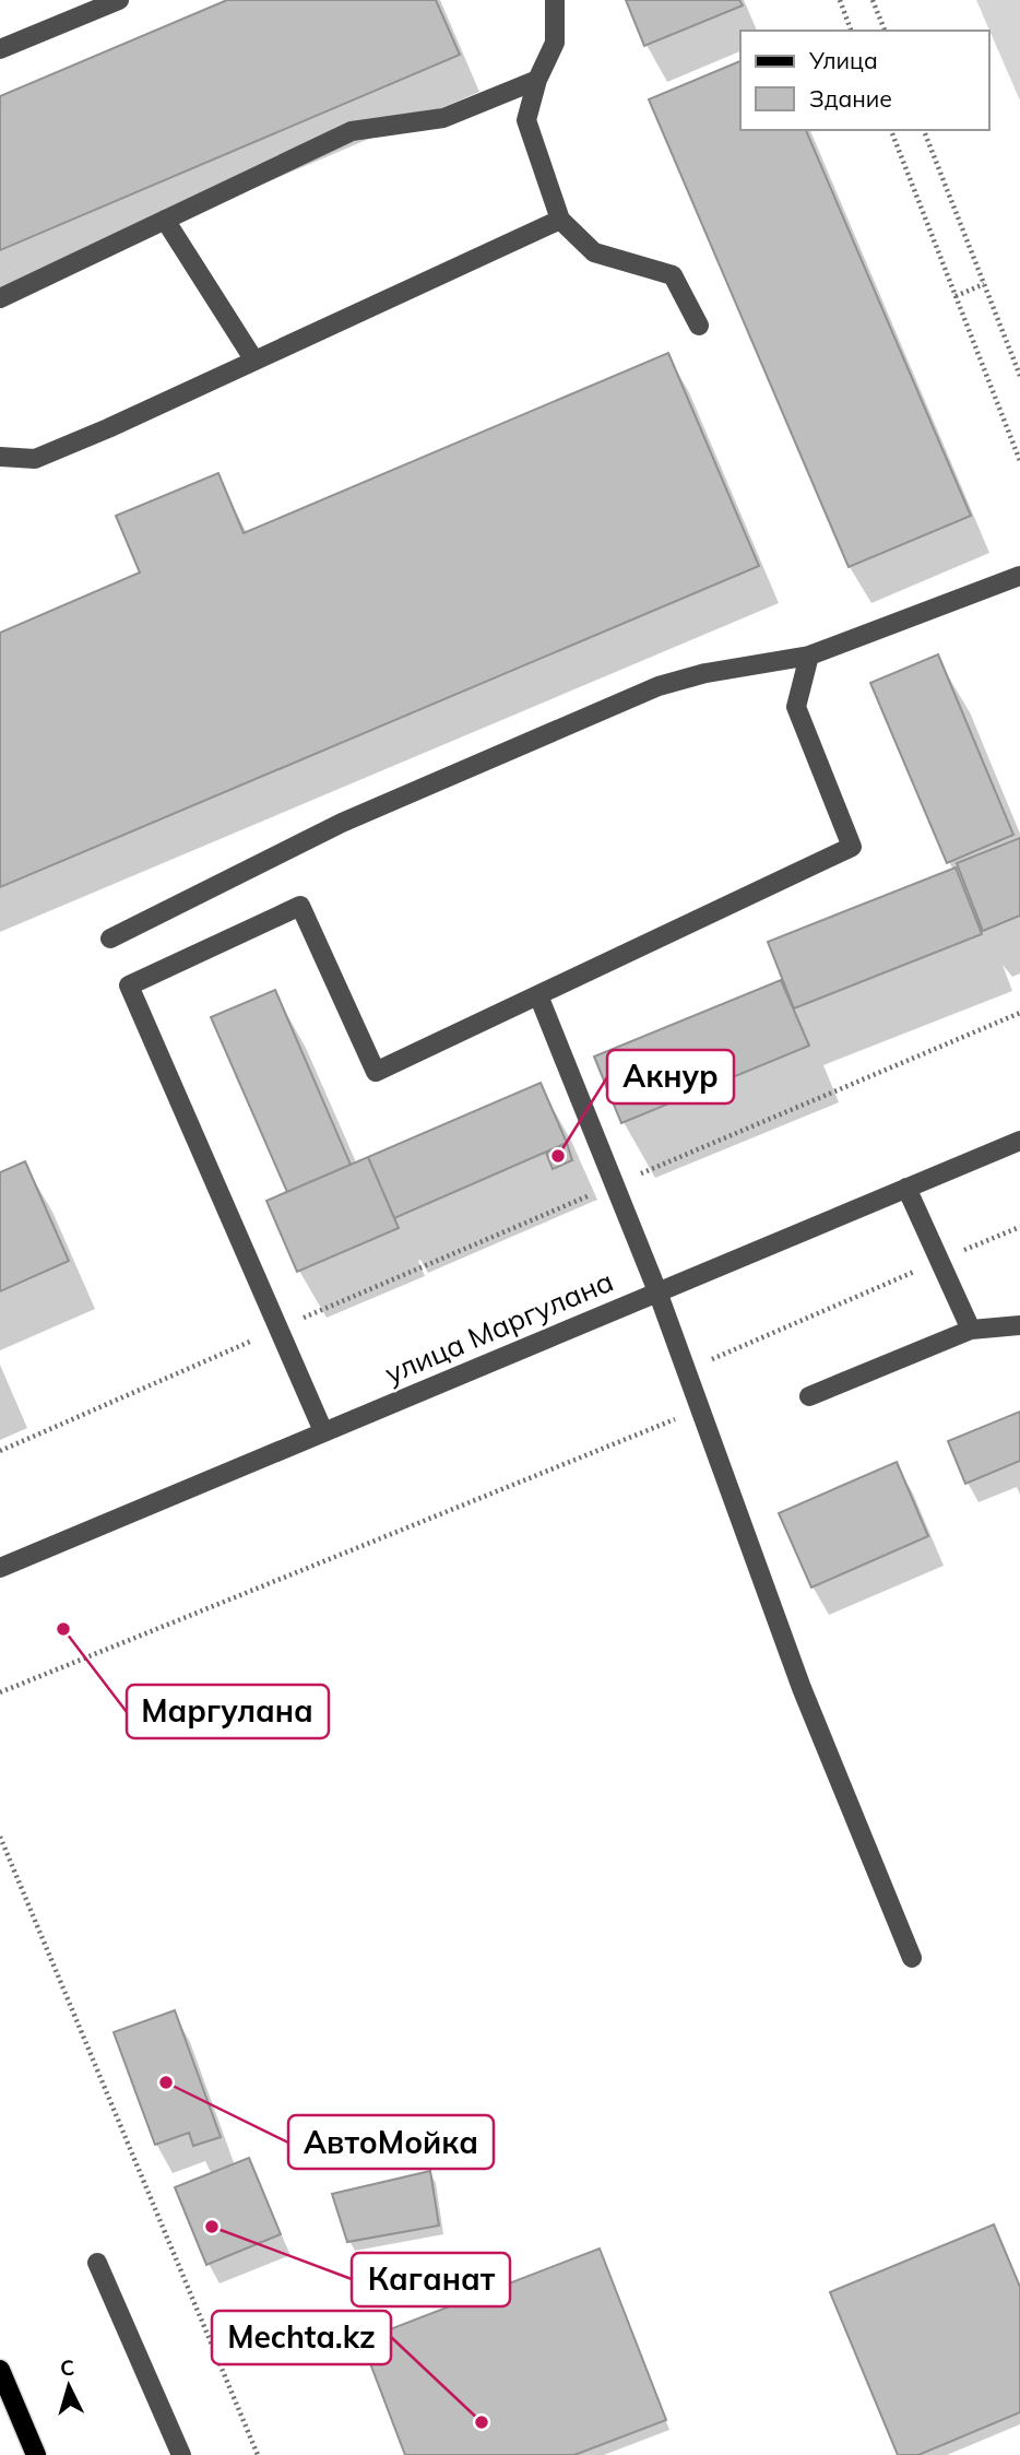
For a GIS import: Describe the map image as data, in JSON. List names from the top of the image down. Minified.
{"streets":{"street":["улица Маргулана"]},"places":["Акнур","Маргулана","АвтоМойка","Каганат","Mechta.kz"],"legend":["Улица","Здание"],"north":"top"}
